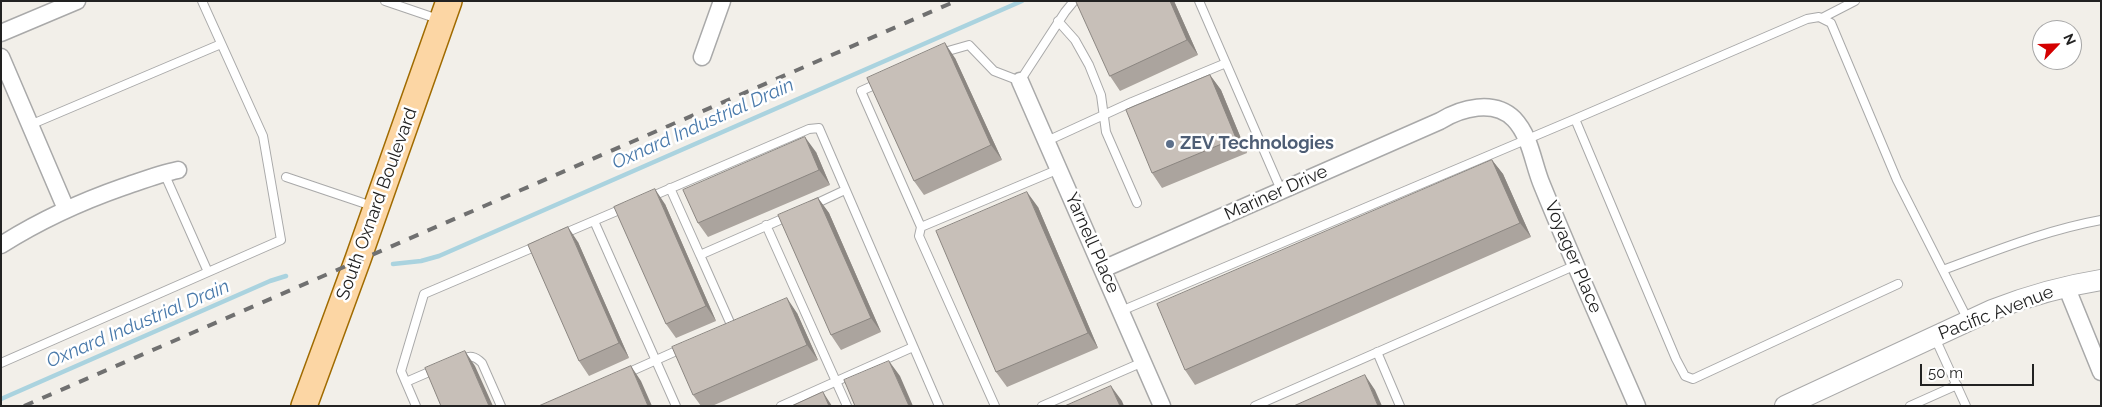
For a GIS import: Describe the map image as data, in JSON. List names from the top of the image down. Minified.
{"streets":{"main road":["South Oxnard Boulevard"],"street":["Mariner Drive","Yarnell Place","Voyager Place","Pacific Avenue"]},"crossings":[["Mariner Drive","Yarnell Place"],["Mariner Drive","Voyager Place"]],"water":["Oxnard Industrial Drain"],"places":["ZEV Technologies"],"scale_bar":"50 m","north":"top right"}
